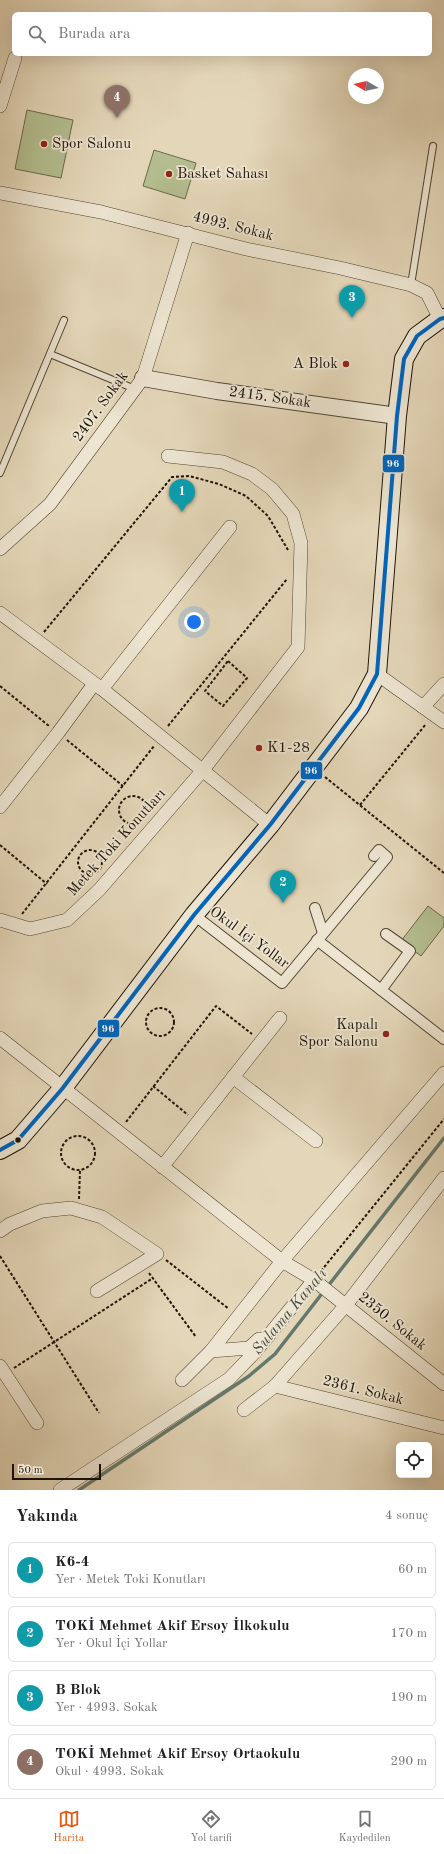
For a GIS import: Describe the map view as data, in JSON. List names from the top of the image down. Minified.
{"streets":{"street":["4993. Sokak","2415. Sokak","2407. Sokak","Metek Toki Konutları","Okul İçi Yollar","2350. Sokak","2361. Sokak"]},"crossings":[["4993. Sokak","2407. Sokak"],["2415. Sokak","2407. Sokak"]],"water":["Sulama Kanalı"],"places":["Spor Salonu","Basket Sahası","A Blok","K1-28","Kapalı Spor Salonu"],"lines":["transit line 96"],"scale_bar":"50 m","north":"left","page":{"search":"Burada ara","pins":["4","3","1","2"],"scale":"50 m","heading":["Yakında","4 sonuç"],"list":[{"mark":"1","name":"K6-4","note":"Yer · Metek Toki Konutları","value":"60 m"},{"mark":"2","name":"TOKİ Mehmet Akif Ersoy İlkokulu","note":"Yer · Okul İçi Yollar","value":"170 m"},{"mark":"3","name":"B Blok","note":"Yer · 4993. Sokak","value":"190 m"},{"mark":"4","name":"TOKİ Mehmet Akif Ersoy Ortaokulu","note":"Okul · 4993. Sokak","value":"290 m"}],"nav":["Harita","Yol tarifi","Kaydedilen"]}}
